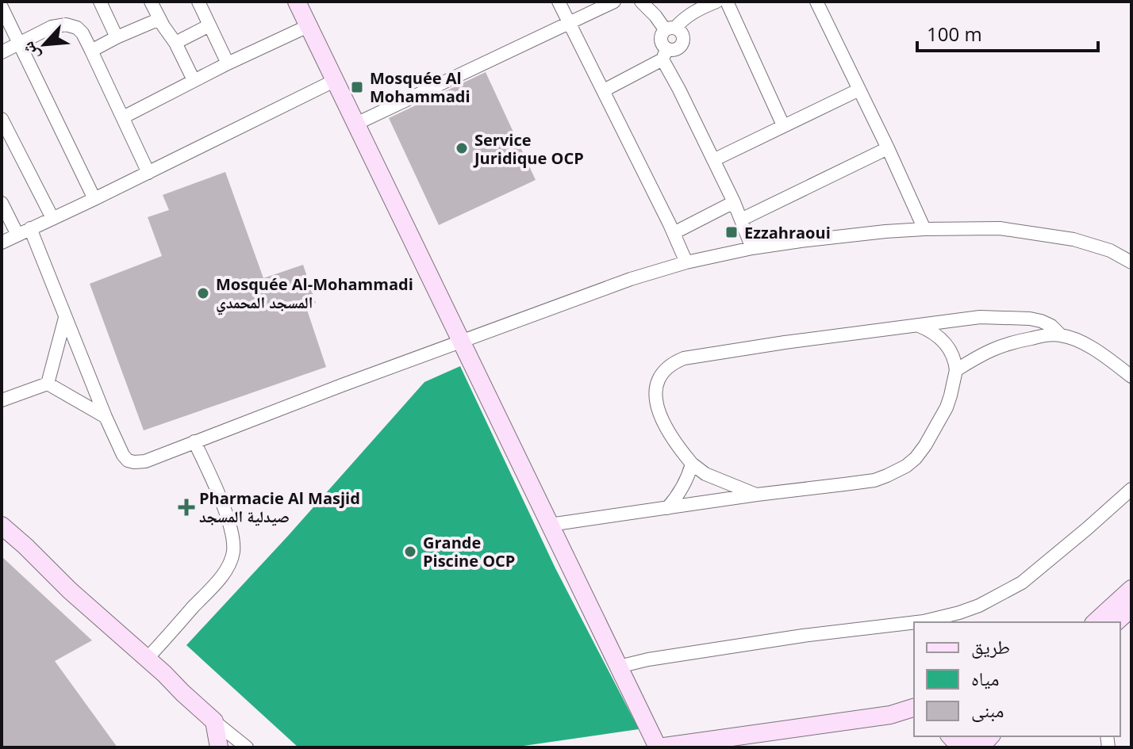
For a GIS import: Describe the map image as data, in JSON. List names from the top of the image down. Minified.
{"places":{"transit":["Mosquée Al Mohammadi","Ezzahraoui"],"other":["Service Juridique OCP","Mosquée Al-Mohammadi المسجد المحمدي","Grande Piscine OCP"],"health":["Pharmacie Al Masjid صيدلية المسجد"]},"legend":["طريق","مياه","مبنى"],"scale_bar":"100 m","north":"bottom left"}
